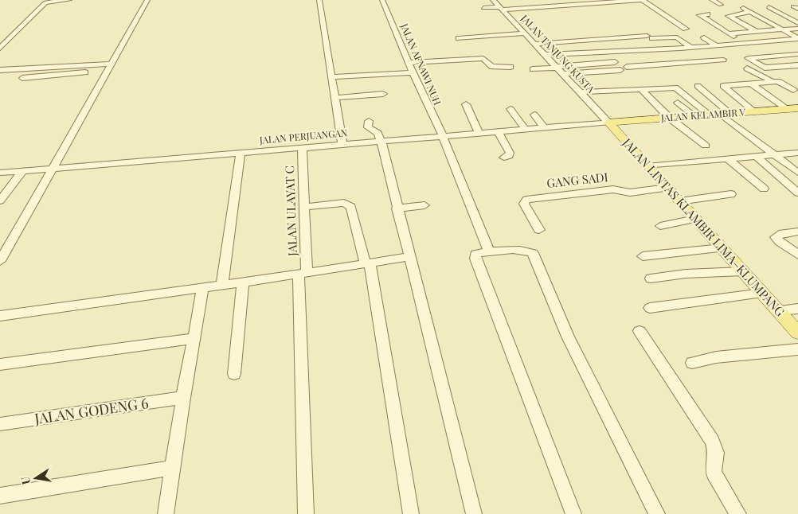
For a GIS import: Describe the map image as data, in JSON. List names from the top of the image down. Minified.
{"streets":{"main road":["JALAN KELAMBIR V","JALAN LINTAS KLAMBIR LIMA–KLUMPANG"],"street":["JALAN TANJUNG KUSTA","JALAN AFNAWI NUH","JALAN PERJUANGAN","GANG SADI","JALAN ULAYAT C","JALAN GODENG 6"]},"crossings":[["JALAN TANJUNG KUSTA","JALAN KELAMBIR V"],["JALAN TANJUNG KUSTA","JALAN PERJUANGAN"],["JALAN TANJUNG KUSTA","JALAN LINTAS KLAMBIR LIMA–KLUMPANG"],["JALAN AFNAWI NUH","JALAN PERJUANGAN"],["JALAN KELAMBIR V","JALAN PERJUANGAN"],["JALAN KELAMBIR V","JALAN LINTAS KLAMBIR LIMA–KLUMPANG"],["JALAN PERJUANGAN","JALAN ULAYAT C"],["JALAN PERJUANGAN","JALAN LINTAS KLAMBIR LIMA–KLUMPANG"],["GANG SADI","JALAN LINTAS KLAMBIR LIMA–KLUMPANG"]],"north":"left"}
